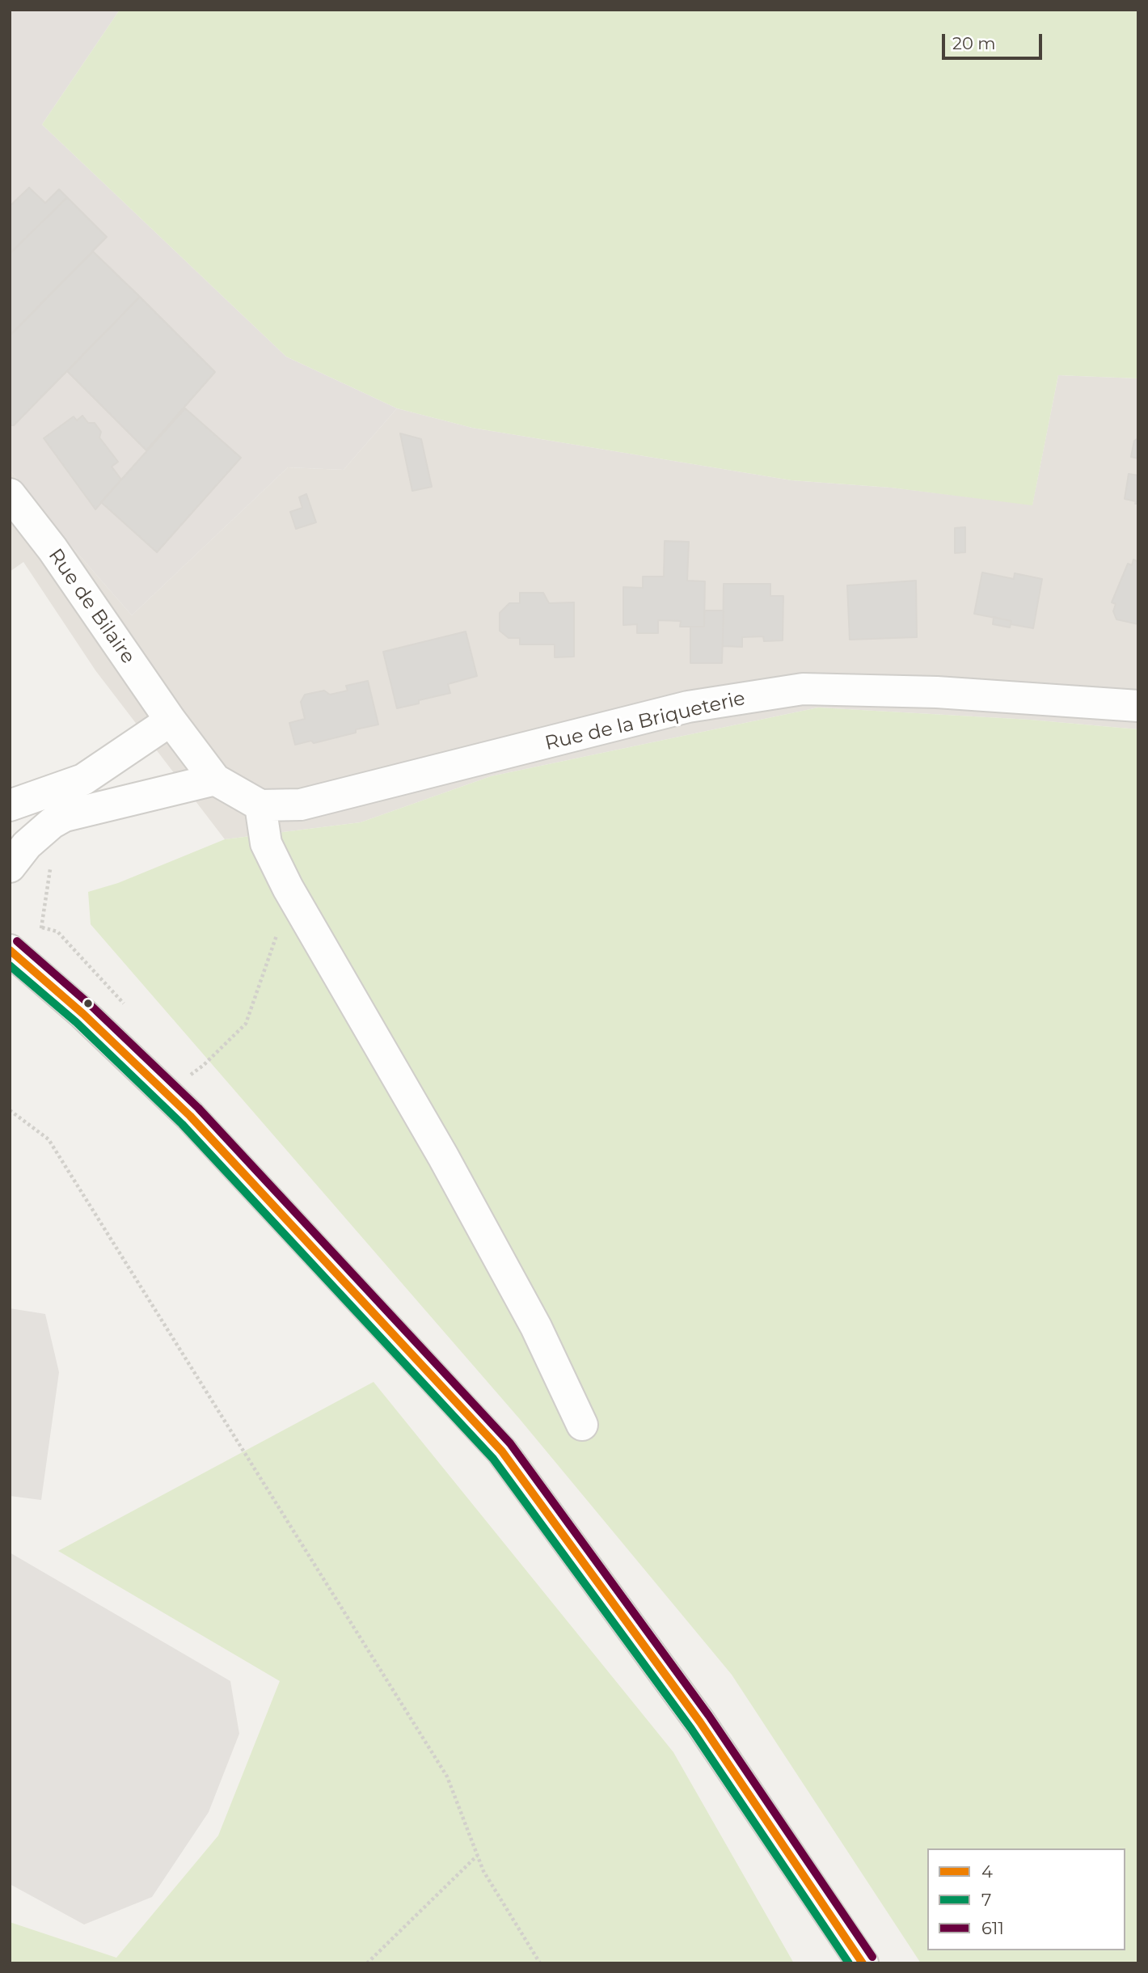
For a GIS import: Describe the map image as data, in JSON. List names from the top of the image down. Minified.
{"streets":{"street":["Rue de Bilaire","Rue de la Briqueterie"]},"lines":["transit line 611","transit line 4","transit line 7"],"legend":["4","7","611"],"scale_bar":"20 m"}
